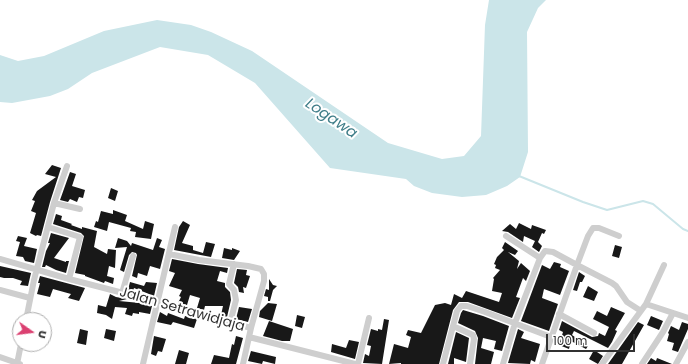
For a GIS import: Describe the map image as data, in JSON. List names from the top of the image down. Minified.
{"streets":{"street":["Jalan Setrawidjaja"]},"water":["Logawa"],"scale_bar":"100 m","north":"right"}
